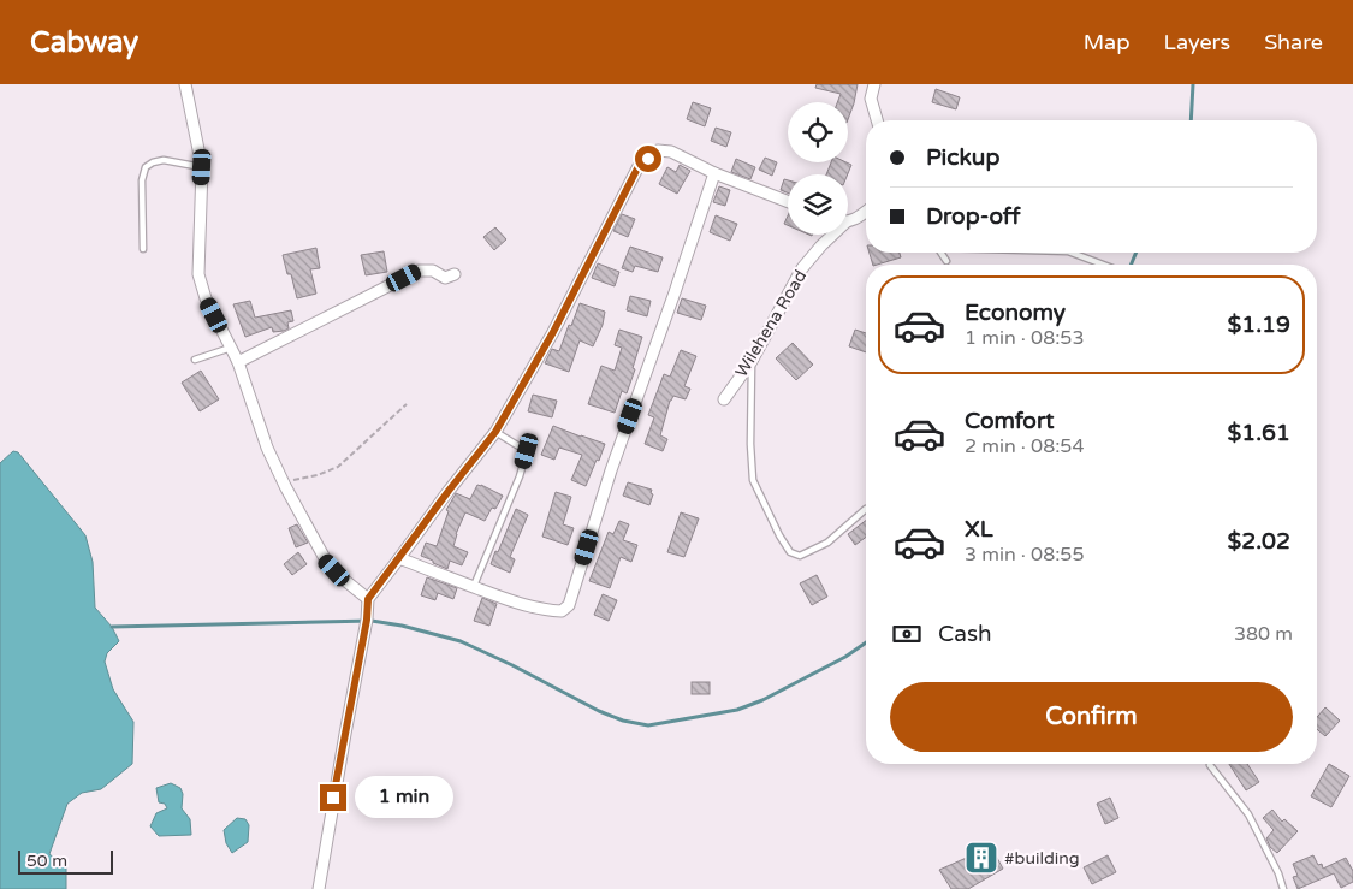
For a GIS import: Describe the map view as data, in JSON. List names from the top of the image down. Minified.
{"streets":{"street":["Wilehena Road"]},"places":{"building":["#building"]},"scale_bar":"50 m","page":{"header":"Cabway","nav":["Map","Layers","Share"],"banner":["Pickup","Drop-off"],"list":[{"name":"Economy","note":"1 min · 08:53","value":"$1.19"},{"name":"Comfort","note":"2 min · 08:54","value":"$1.61"},{"name":"XL","note":"3 min · 08:55","value":"$2.02"}],"pay":["Cash","380 m"],"buttons":"Confirm","bubble":"1 min","scale":"50 m"}}
